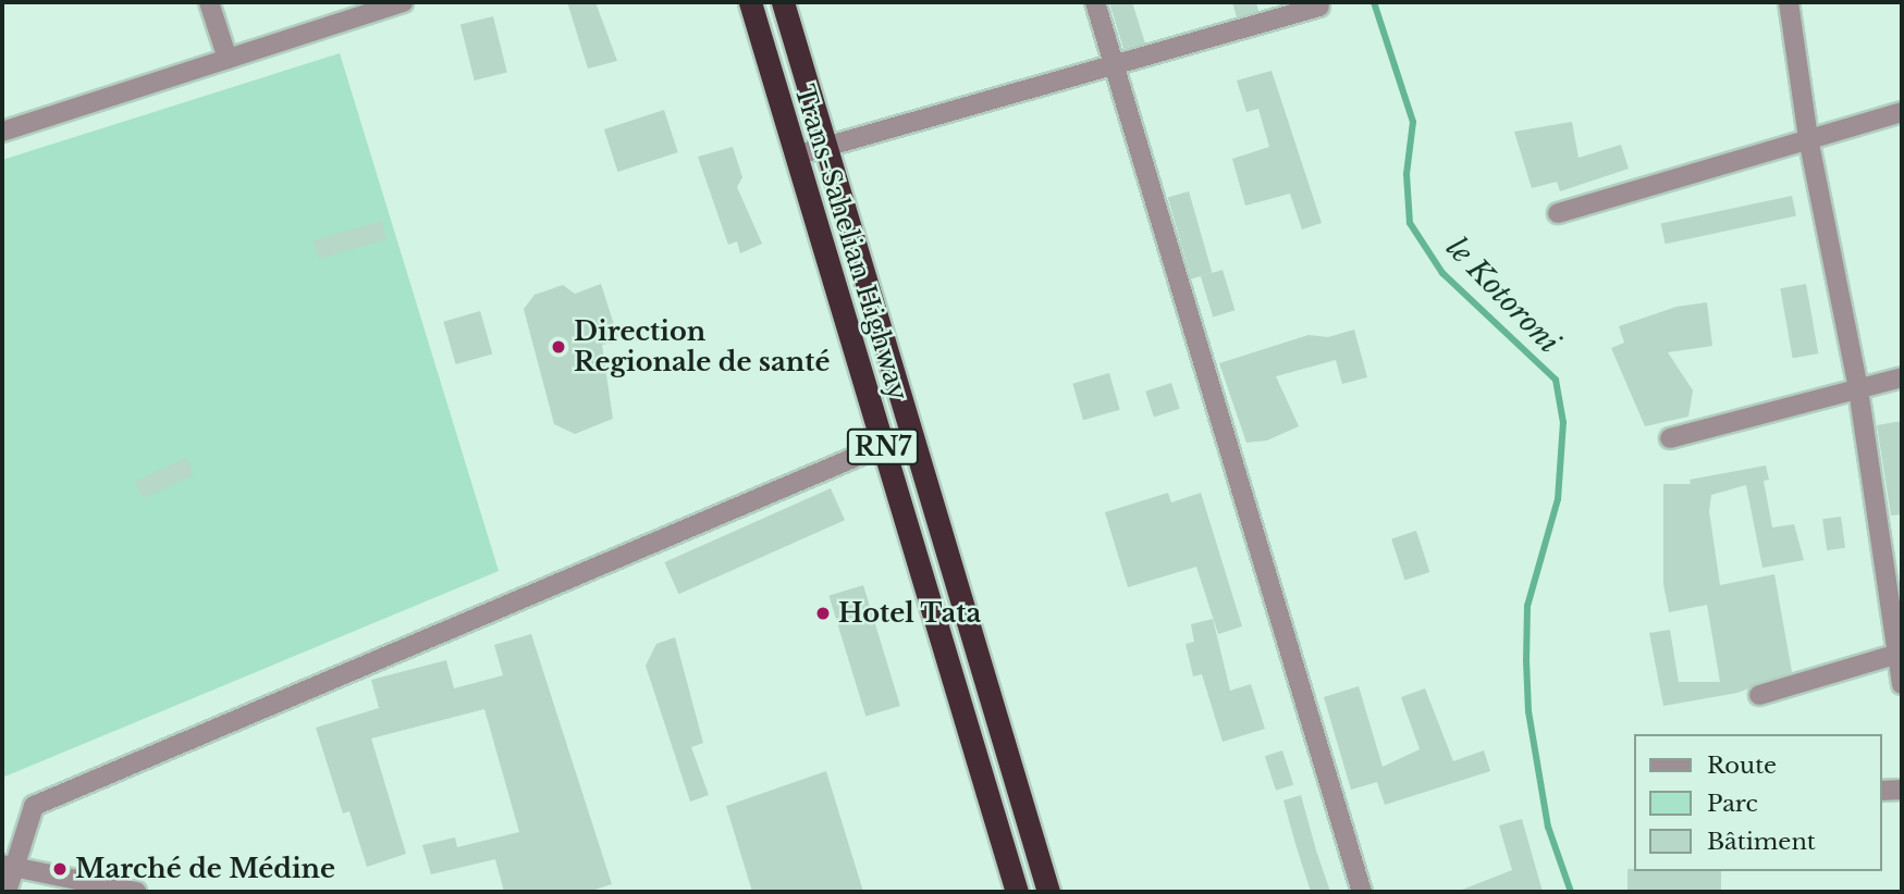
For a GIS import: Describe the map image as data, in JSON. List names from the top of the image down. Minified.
{"streets":{"highway":["Trans-Sahelian Highway","RN7"]},"water":["le Kotoroni"],"places":["Direction Regionale de santé","Hotel Tata","Marché de Médine"],"legend":["Route","Parc","Bâtiment"]}
